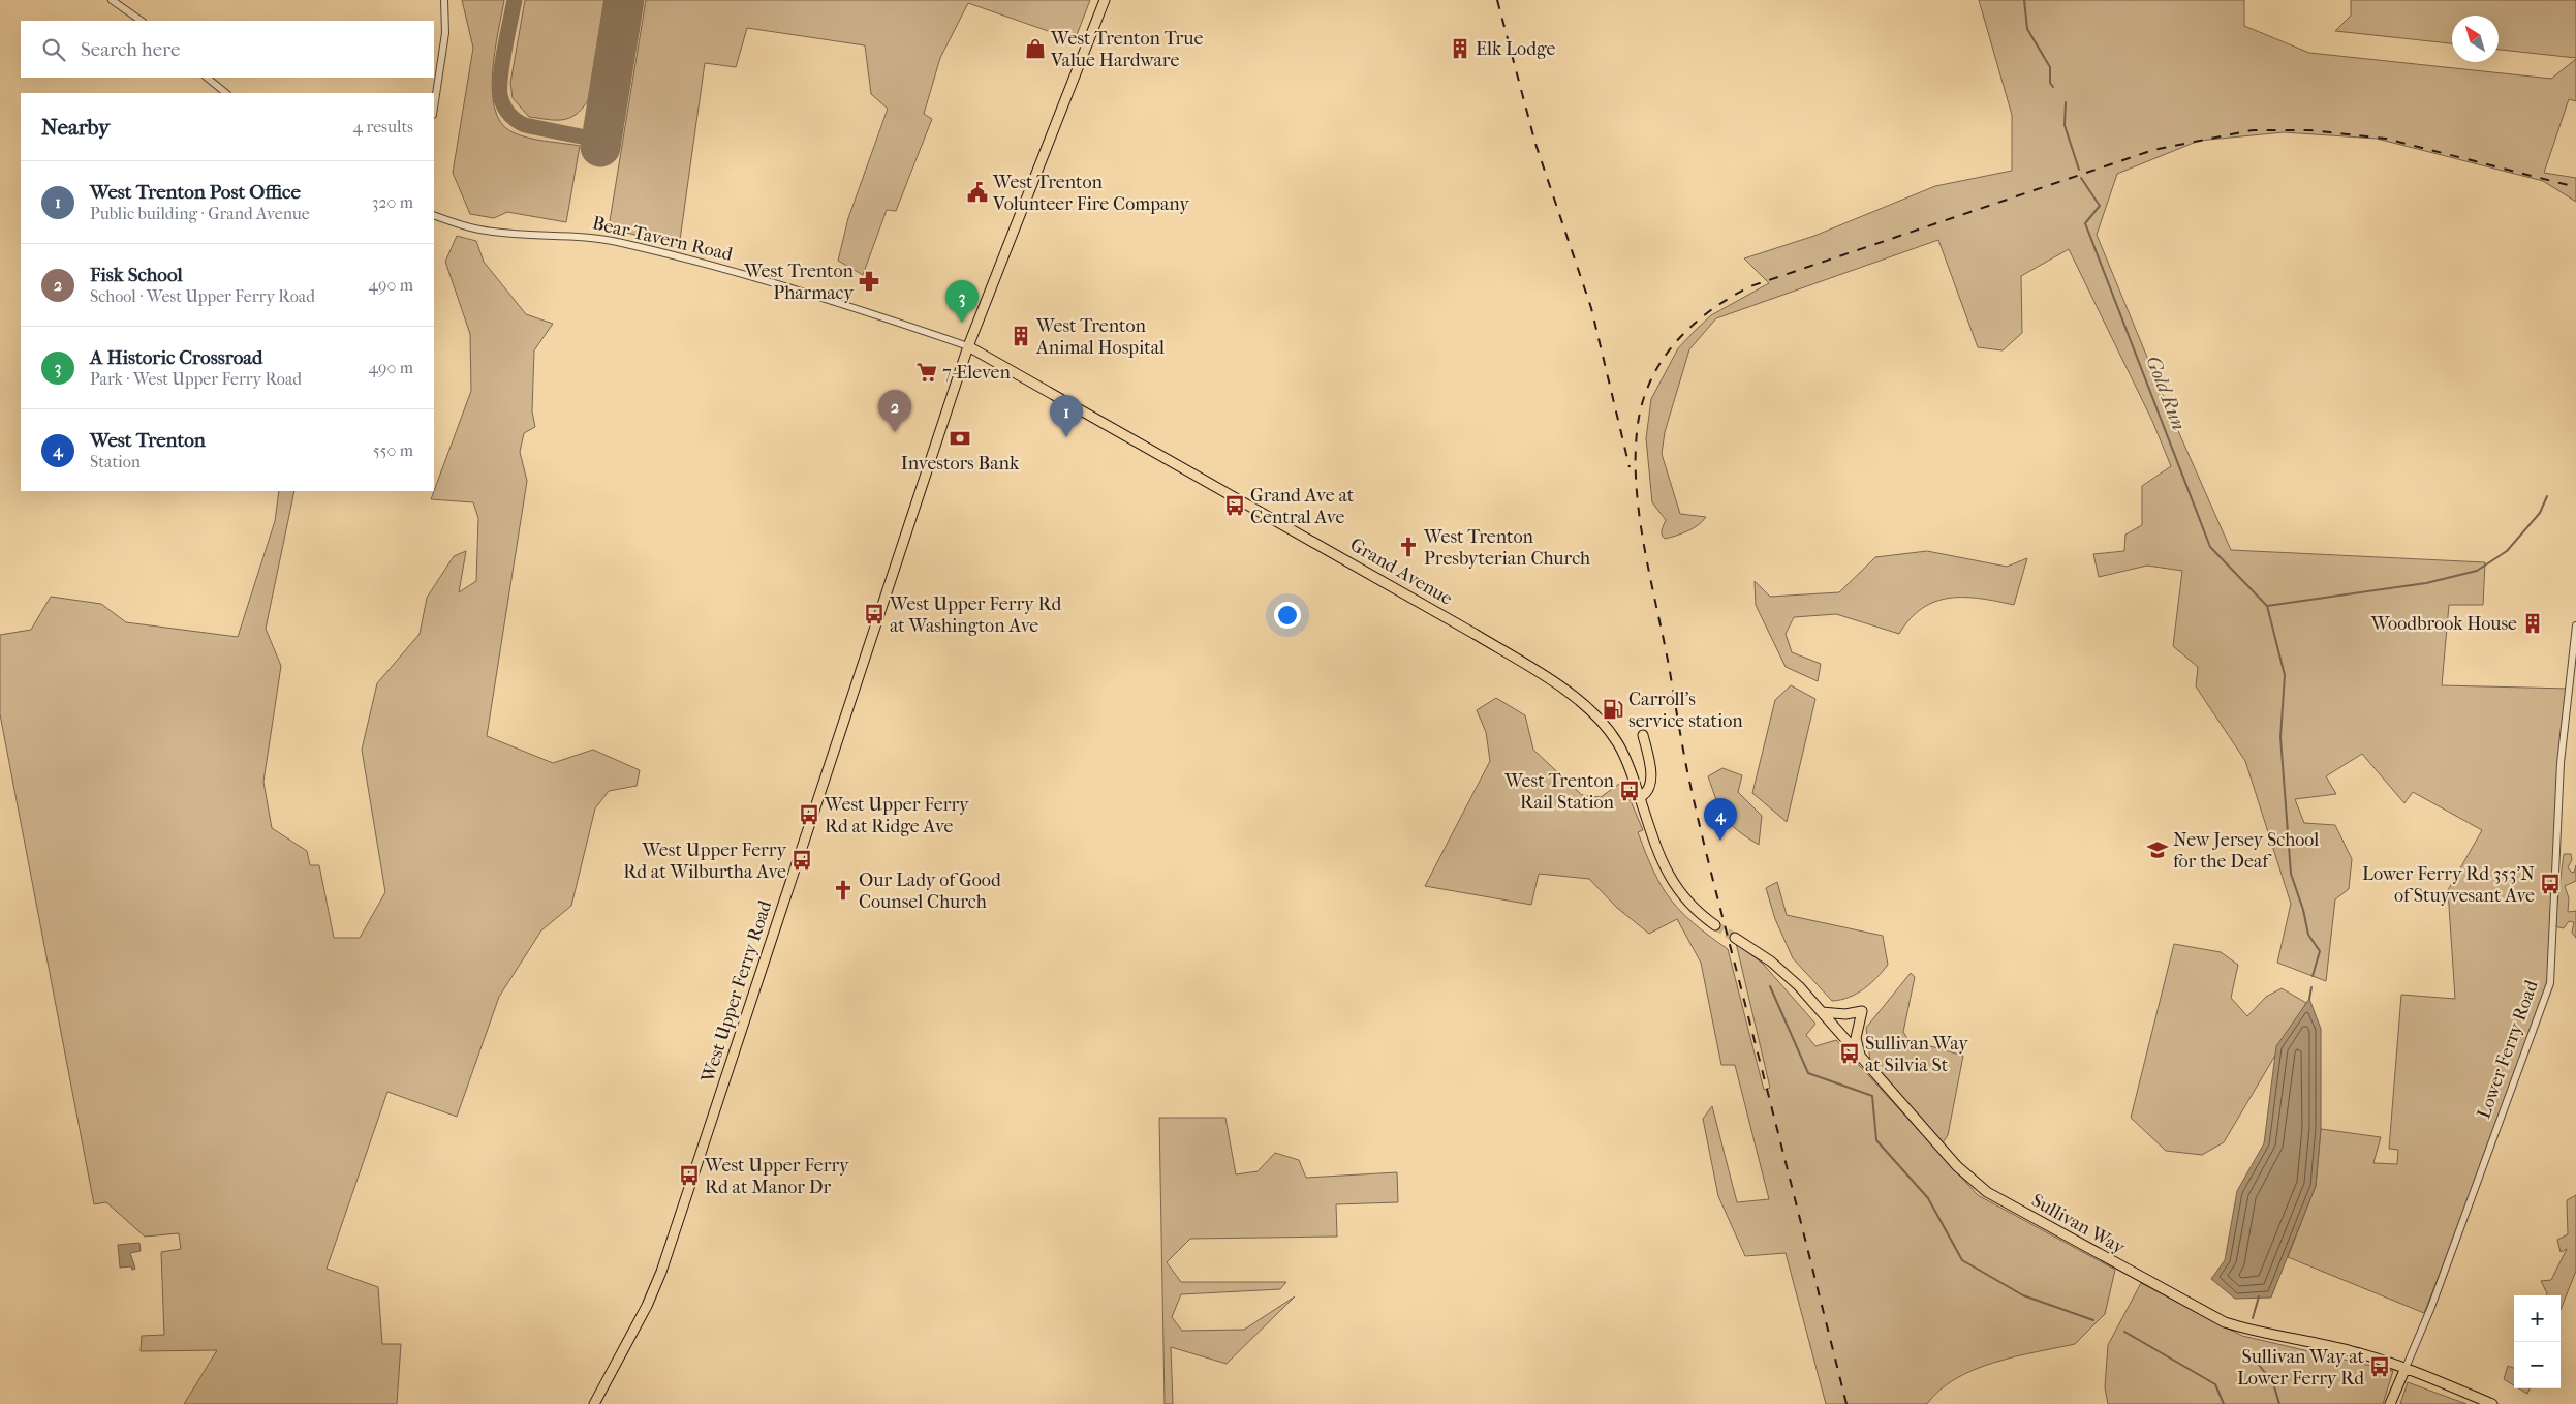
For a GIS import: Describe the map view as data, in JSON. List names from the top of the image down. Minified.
{"streets":{"main road":["Grand Avenue","West Upper Ferry Road","Lower Ferry Road","Sullivan Way"],"street":["Bear Tavern Road"]},"crossings":[["Bear Tavern Road","Grand Avenue"],["Bear Tavern Road","West Upper Ferry Road"],["Grand Avenue","West Upper Ferry Road"],["Lower Ferry Road","Sullivan Way"]],"water":["Gold Run"],"places":{"shop":["West Trenton True Value Hardware"],"building":["Elk Lodge","West Trenton Animal Hospital","Woodbrook House"],"public building":["West Trenton Volunteer Fire Company"],"pharmacy":["West Trenton Pharmacy"],"supermarket":["7-Eleven"],"bank":["Investors Bank"],"bus stop":["Grand Ave at Central Ave","West Upper Ferry Rd at Washington Ave","West Trenton Rail Station","West Upper Ferry Rd at Ridge Ave","West Upper Ferry Rd at Wilburtha Ave","Lower Ferry Rd 353'N of Stuyvesant Ave","Sullivan Way at Silvia St","West Upper Ferry Rd at Manor Dr","Sullivan Way at Lower Ferry Rd"],"church":["West Trenton Presbyterian Church","Our Lady of Good Counsel Church"],"fuel station":["Carroll's service station"],"school or university":["New Jersey School for the Deaf"]},"north":"top left","page":{"search":"Search here","heading":["Nearby","4 results"],"list":[{"mark":"1","name":"West Trenton Post Office","note":"Public building · Grand Avenue","value":"320 m"},{"mark":"2","name":"Fisk School","note":"School · West Upper Ferry Road","value":"490 m"},{"mark":"3","name":"A Historic Crossroad","note":"Park · West Upper Ferry Road","value":"490 m"},{"mark":"4","name":"West Trenton","note":"Station","value":"550 m"}],"pins":["3","2","1","4"],"map_buttons":["+","−"]}}
